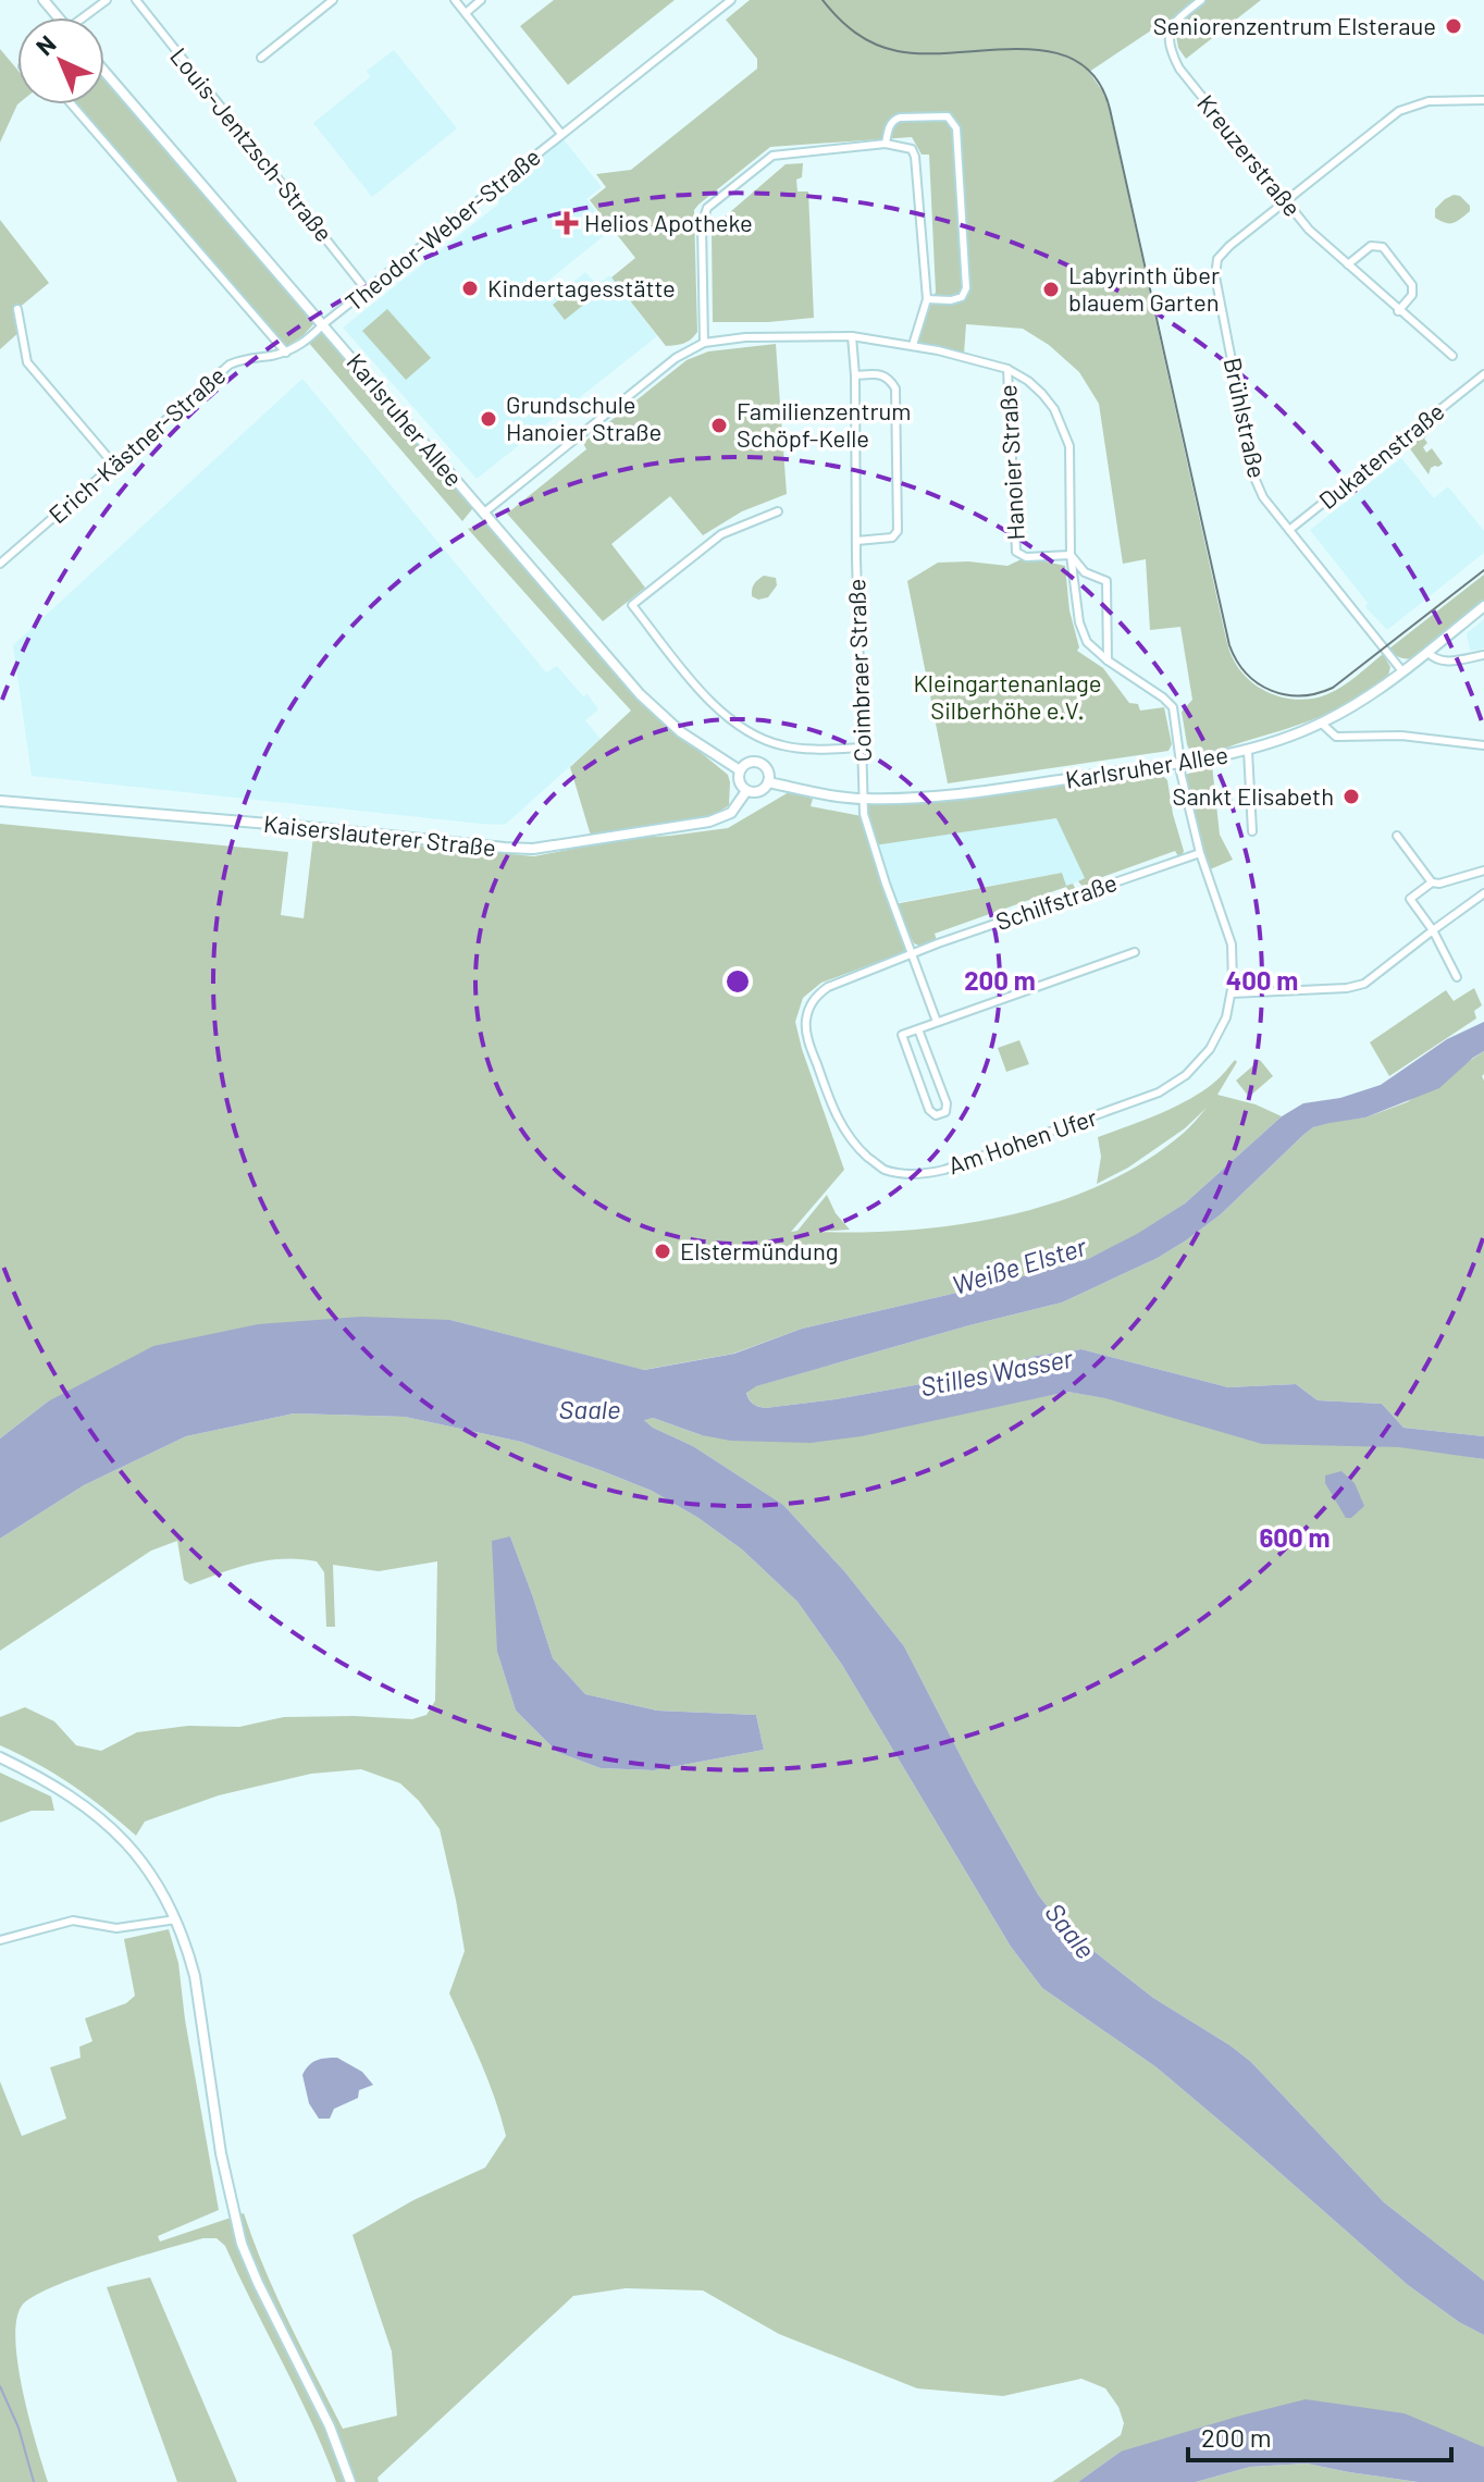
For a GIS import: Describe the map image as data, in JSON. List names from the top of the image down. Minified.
{"streets":{"street":["Louis-Jentzsch-Straße","Kreuzerstraße","Theodor-Weber-Straße","Brühlstraße","Karlsruher Allee","Erich-Kästner-Straße","Dukatenstraße","Hanoier Straße","Coimbraer Straße","Kaiserslauterer Straße","Schilfstraße","Am Hohen Ufer"]},"crossings":[["Louis-Jentzsch-Straße","Theodor-Weber-Straße"],["Kreuzerstraße","Brühlstraße"],["Theodor-Weber-Straße","Karlsruher Allee"],["Theodor-Weber-Straße","Erich-Kästner-Straße"],["Brühlstraße","Karlsruher Allee"],["Brühlstraße","Dukatenstraße"],["Karlsruher Allee","Erich-Kästner-Straße"],["Karlsruher Allee","Hanoier Straße"],["Karlsruher Allee","Coimbraer Straße"],["Karlsruher Allee","Kaiserslauterer Straße"],["Karlsruher Allee","Am Hohen Ufer"],["Hanoier Straße","Coimbraer Straße"],["Hanoier Straße","Am Hohen Ufer"],["Schilfstraße","Am Hohen Ufer"]],"water":["Weiße Elster","Stilles Wasser","Saale"],"parks":["Kleingartenanlage Silberhöhe e.V."],"places":{"other":["Seniorenzentrum Elsteraue","Kindertagesstätte","Labyrinth über blauem Garten","Grundschule Hanoier Straße","Familienzentrum Schöpf-Kelle","Sankt Elisabeth","Elstermündung"],"health":["Helios Apotheke"]},"scale_bar":"200 m","north":"top left","rings":["200 m","400 m","600 m"]}
